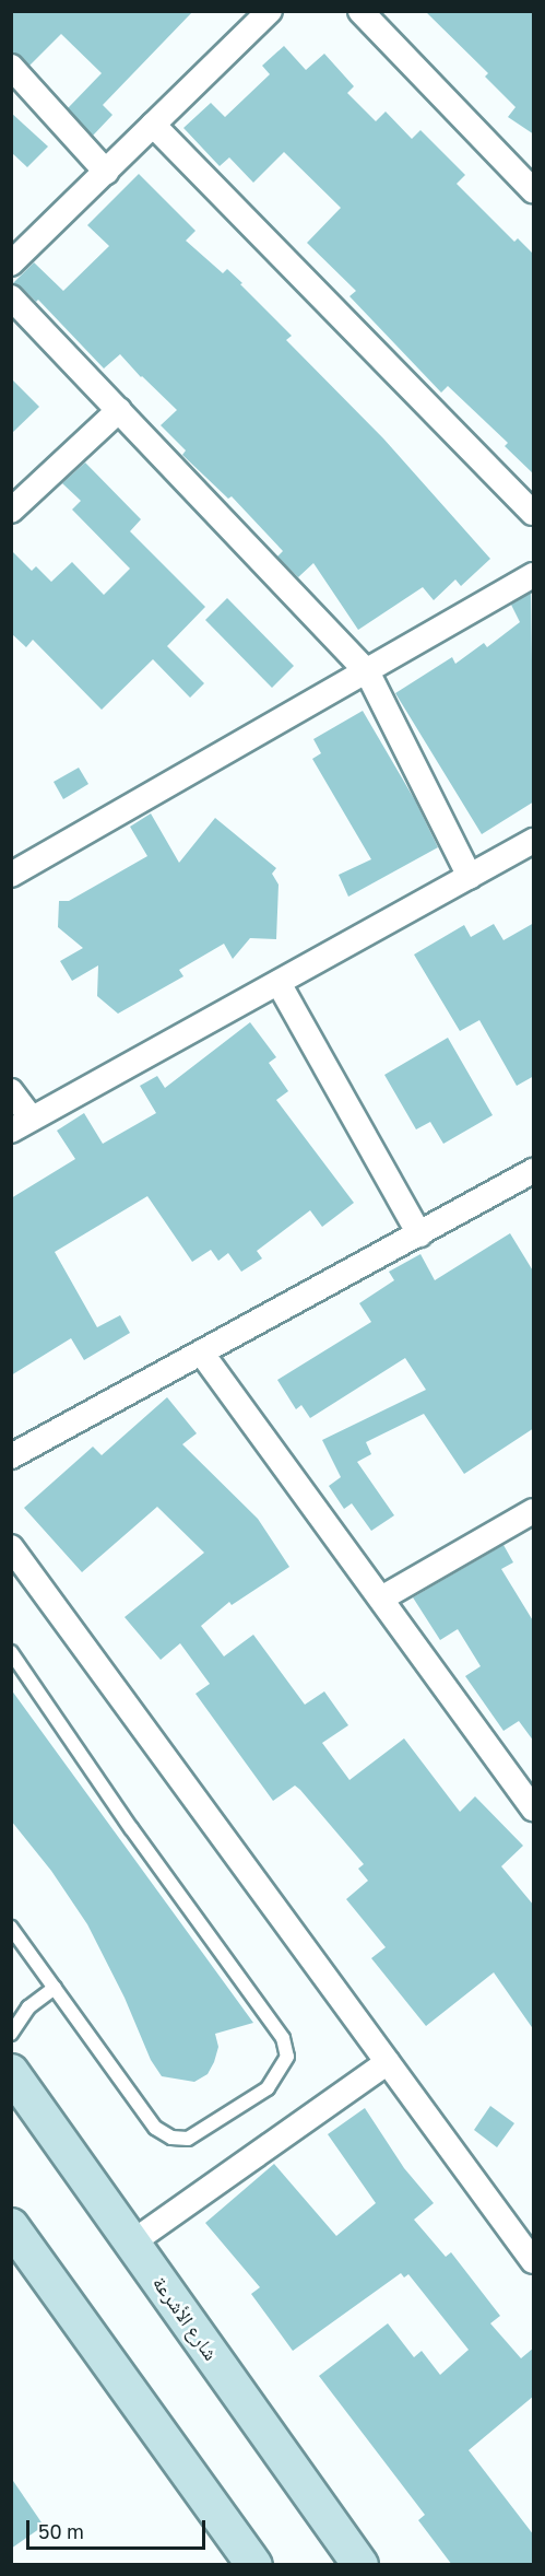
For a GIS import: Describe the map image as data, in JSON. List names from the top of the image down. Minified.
{"streets":{"street":["شارع الأشرعة"]},"scale_bar":"50 m"}
